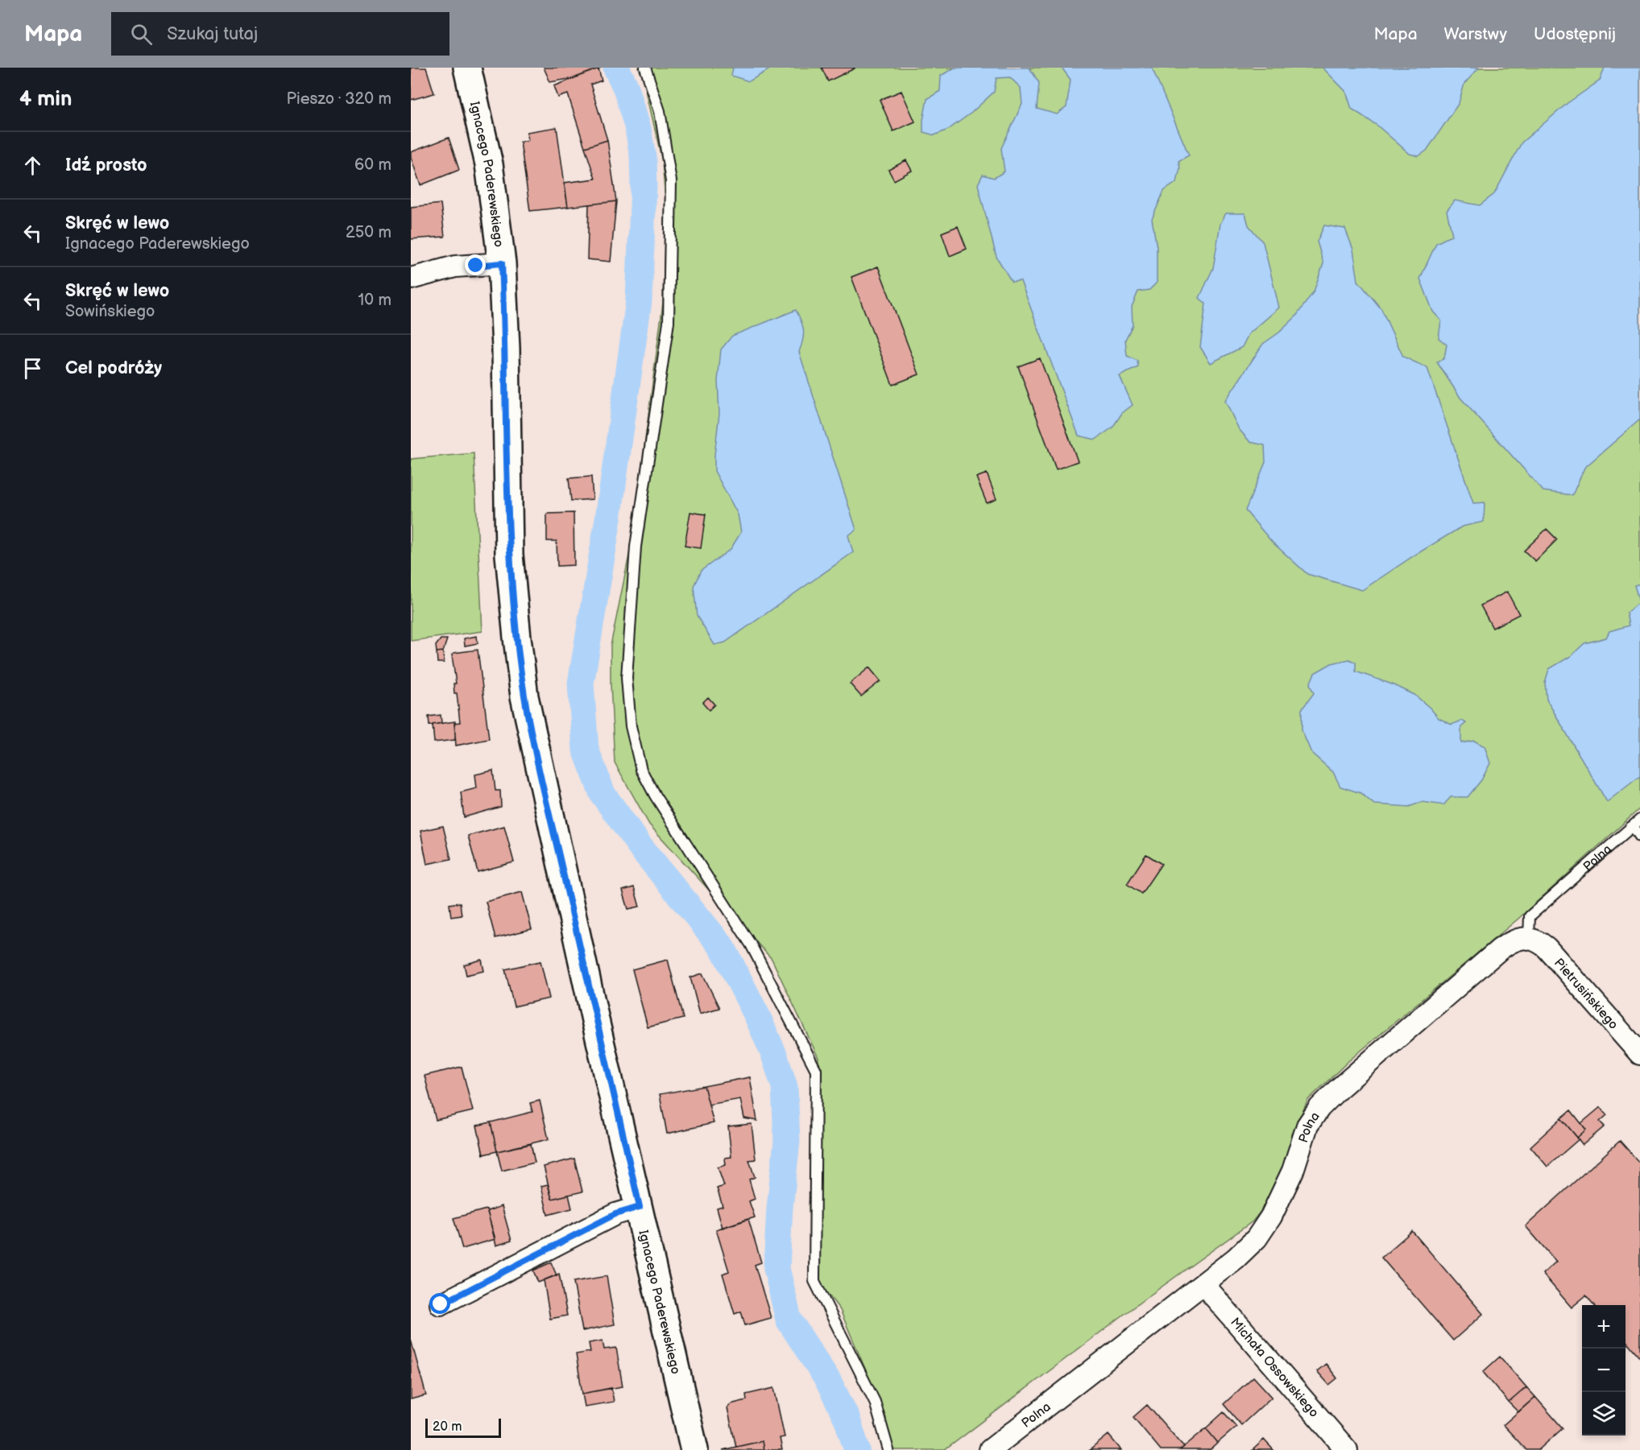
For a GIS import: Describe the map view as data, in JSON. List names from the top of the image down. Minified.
{"streets":{"main road":["Ignacego Paderewskiego"],"street":["Polna","Pietrusińskiego","Michała Ossowskiego"]},"crossings":[["Polna","Pietrusińskiego"],["Polna","Michała Ossowskiego"]],"scale_bar":"20 m","page":{"header":"Mapa","search":"Szukaj tutaj","nav":["Mapa","Warstwy","Udostępnij"],"heading":["4 min","Pieszo · 320 m"],"list":[["Idź prosto","60 m"],["Skręć w lewo","Ignacego Paderewskiego","250 m"],["Skręć w lewo","Sowińskiego","10 m"],"Cel podróży"],"map_buttons":["+","−"],"scale":"20 m"}}
